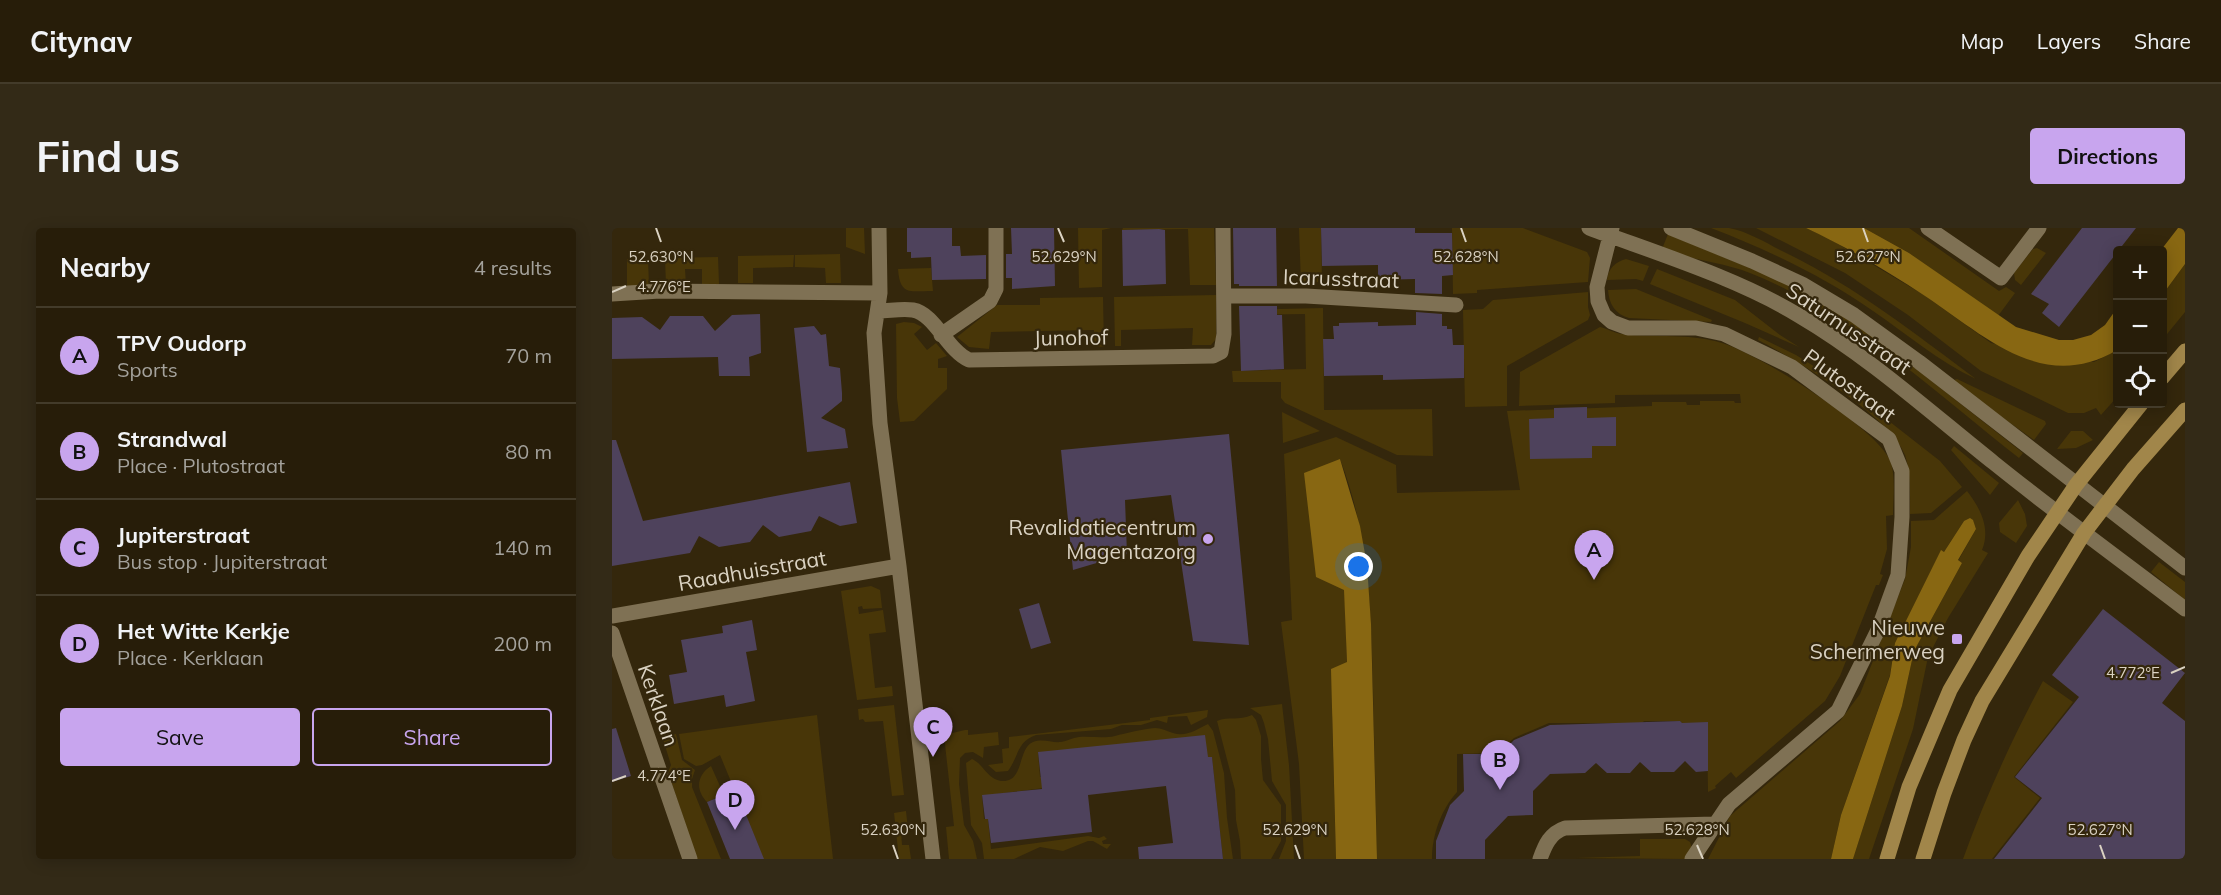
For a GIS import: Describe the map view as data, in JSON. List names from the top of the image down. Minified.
{"streets":{"street":["Icarusstraat","Saturnusstraat","Junohof","Plutostraat","Raadhuisstraat","Kerklaan"]},"crossings":[["Icarusstraat","Junohof"],["Saturnusstraat","Plutostraat"]],"places":{"other":["Revalidatiecentrum Magentazorg"],"transit":["Nieuwe Schermerweg"]},"page":{"header":"Citynav","nav":["Map","Layers","Share"],"buttons":["Directions",["Save","Share"]],"title":"Find us","heading":["Nearby","4 results"],"map_buttons":["+","−"],"list":[{"mark":"A","name":"TPV Oudorp","note":"Sports","value":"70 m"},{"mark":"B","name":"Strandwal","note":"Place · Plutostraat","value":"80 m"},{"mark":"C","name":"Jupiterstraat","note":"Bus stop · Jupiterstraat","value":"140 m"},{"mark":"D","name":"Het Witte Kerkje","note":"Place · Kerklaan","value":"200 m"}],"pins":["A","C","B","D"]},"coordinates":["52.630°N","52.629°N","52.628°N","52.627°N","4.776°E","4.772°E","4.774°E"]}
